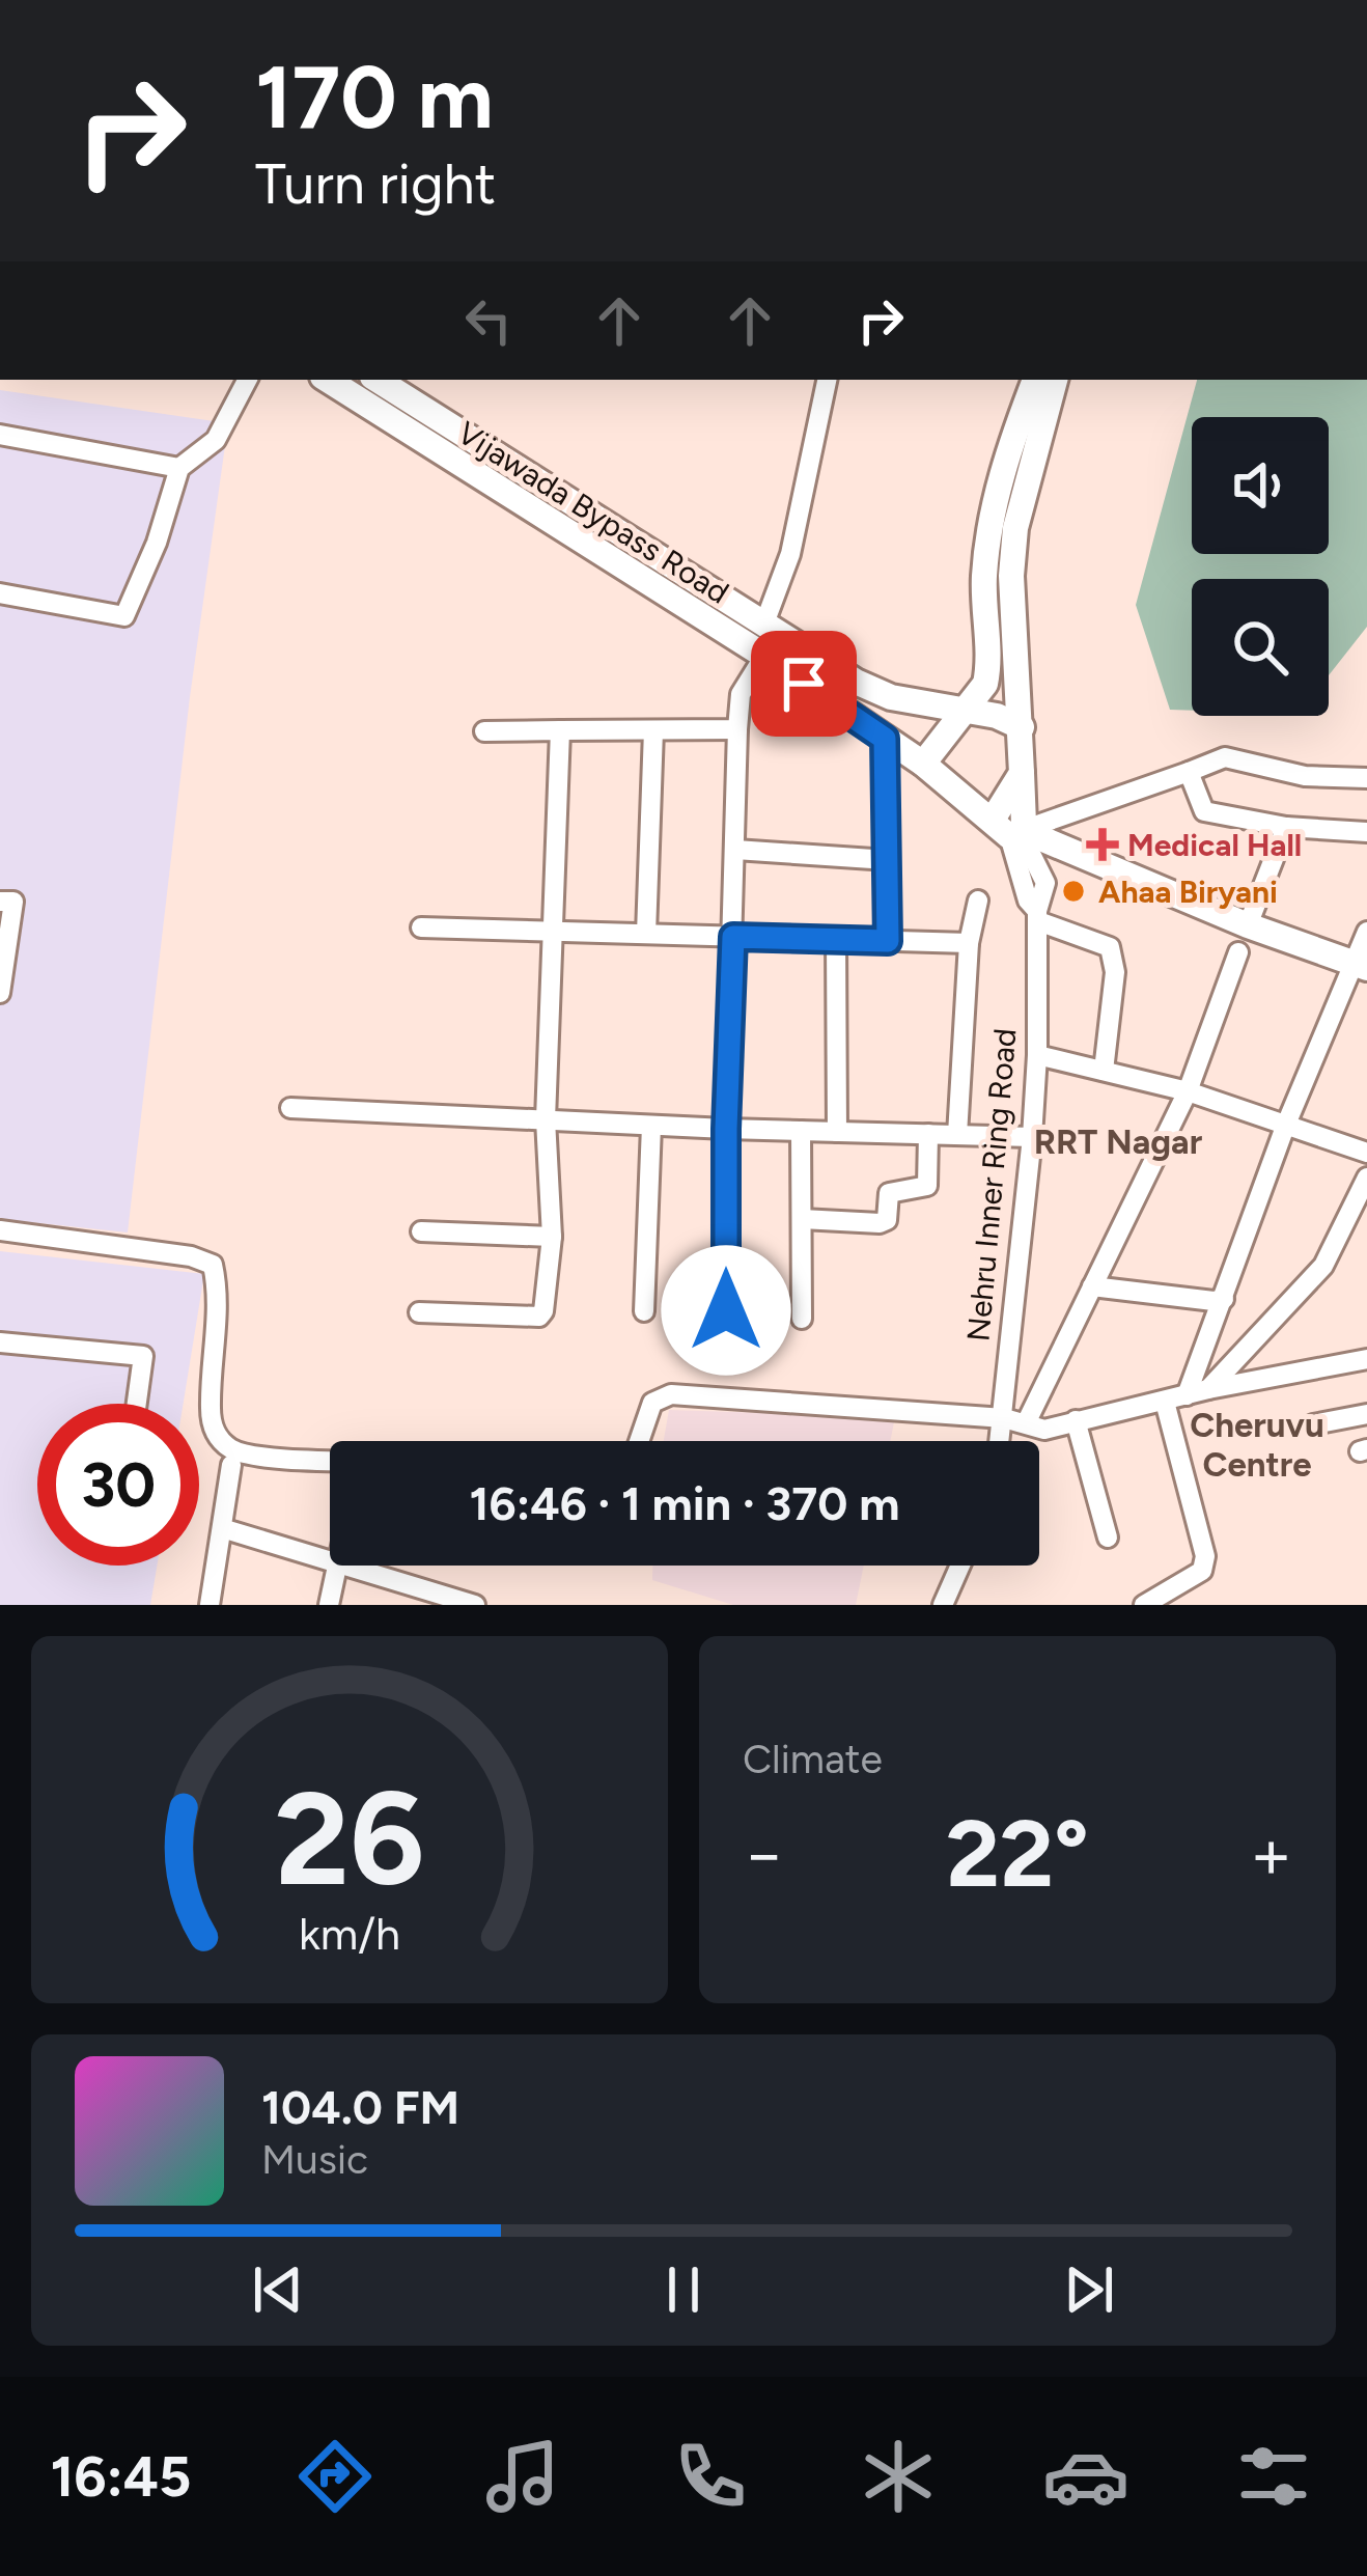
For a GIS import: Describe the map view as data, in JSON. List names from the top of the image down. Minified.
{"streets":{"main road":["Vijawada Bypass Road"],"street":["Nehru Inner Ring Road"]},"crossings":[["Vijawada Bypass Road","Nehru Inner Ring Road"]],"districts":["RRT Nagar","Cheruvu Centre"],"places":{"health":["Medical Hall"],"other":["Ahaa Biryani"]},"page":{"turn":["170 m","Turn right"],"limit":"30","trip":"16:46 · 1 min · 370 m","tile":"Climate","heat":["−","22°","+"],"song":["104.0 FM","Music"],"tabs":"16:45","gauge":["26","km/h"]}}
